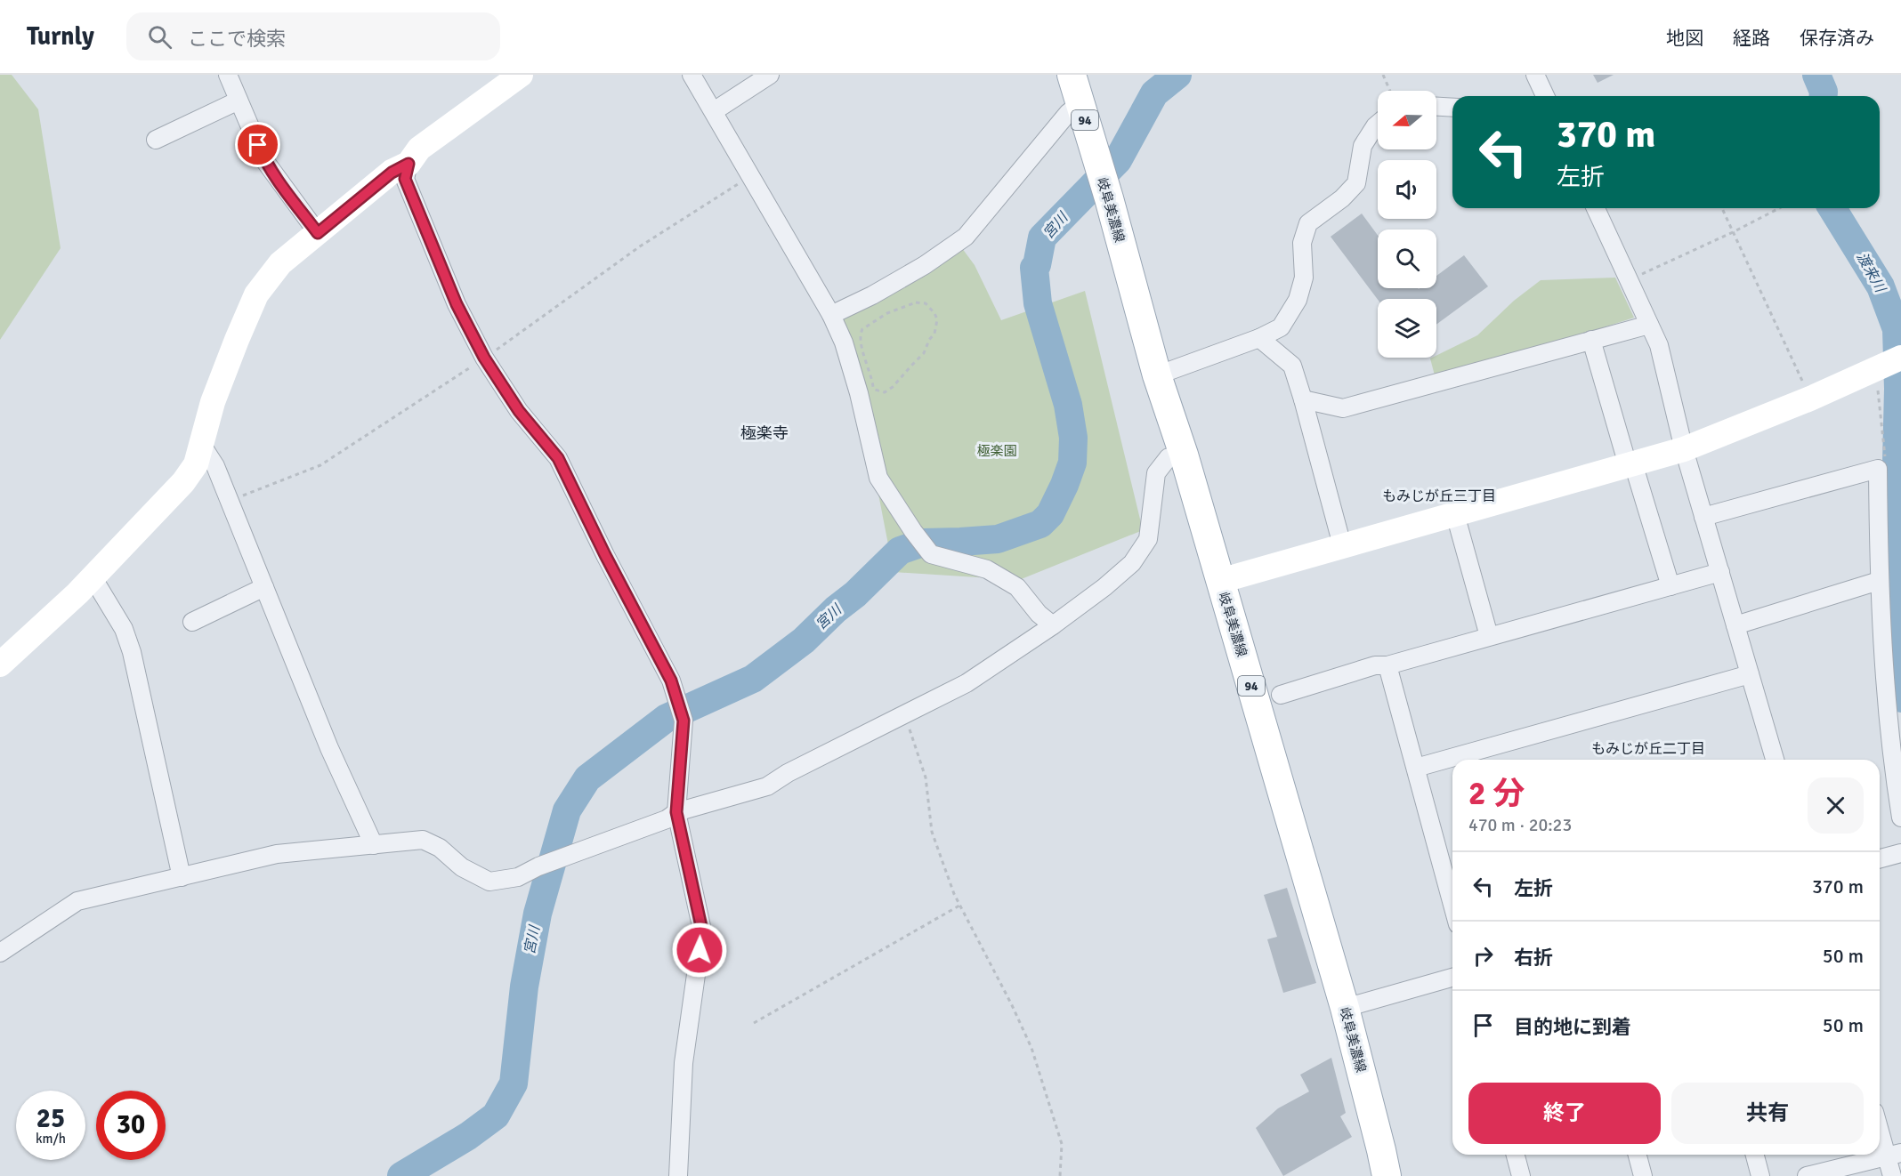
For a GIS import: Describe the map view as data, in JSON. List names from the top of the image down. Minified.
{"streets":{"main road":["94","岐阜美濃線"]},"districts":["極楽寺","もみじが丘三丁目","もみじが丘二丁目"],"water":["宮川","渡来川"],"parks":["極楽園"],"north":"left","page":{"header":"Turnly","search":"ここで検索","nav":["地図","経路","保存済み"],"turn":["370 m","左折"],"heading":["2 分","470 m · 20:23"],"list":[{"name":"左折","value":"370 m"},{"name":"右折","value":"50 m"},{"name":"目的地に到着","value":"50 m"}],"buttons":["終了","共有"],"speed":"25 km/h","limit":"30"}}
